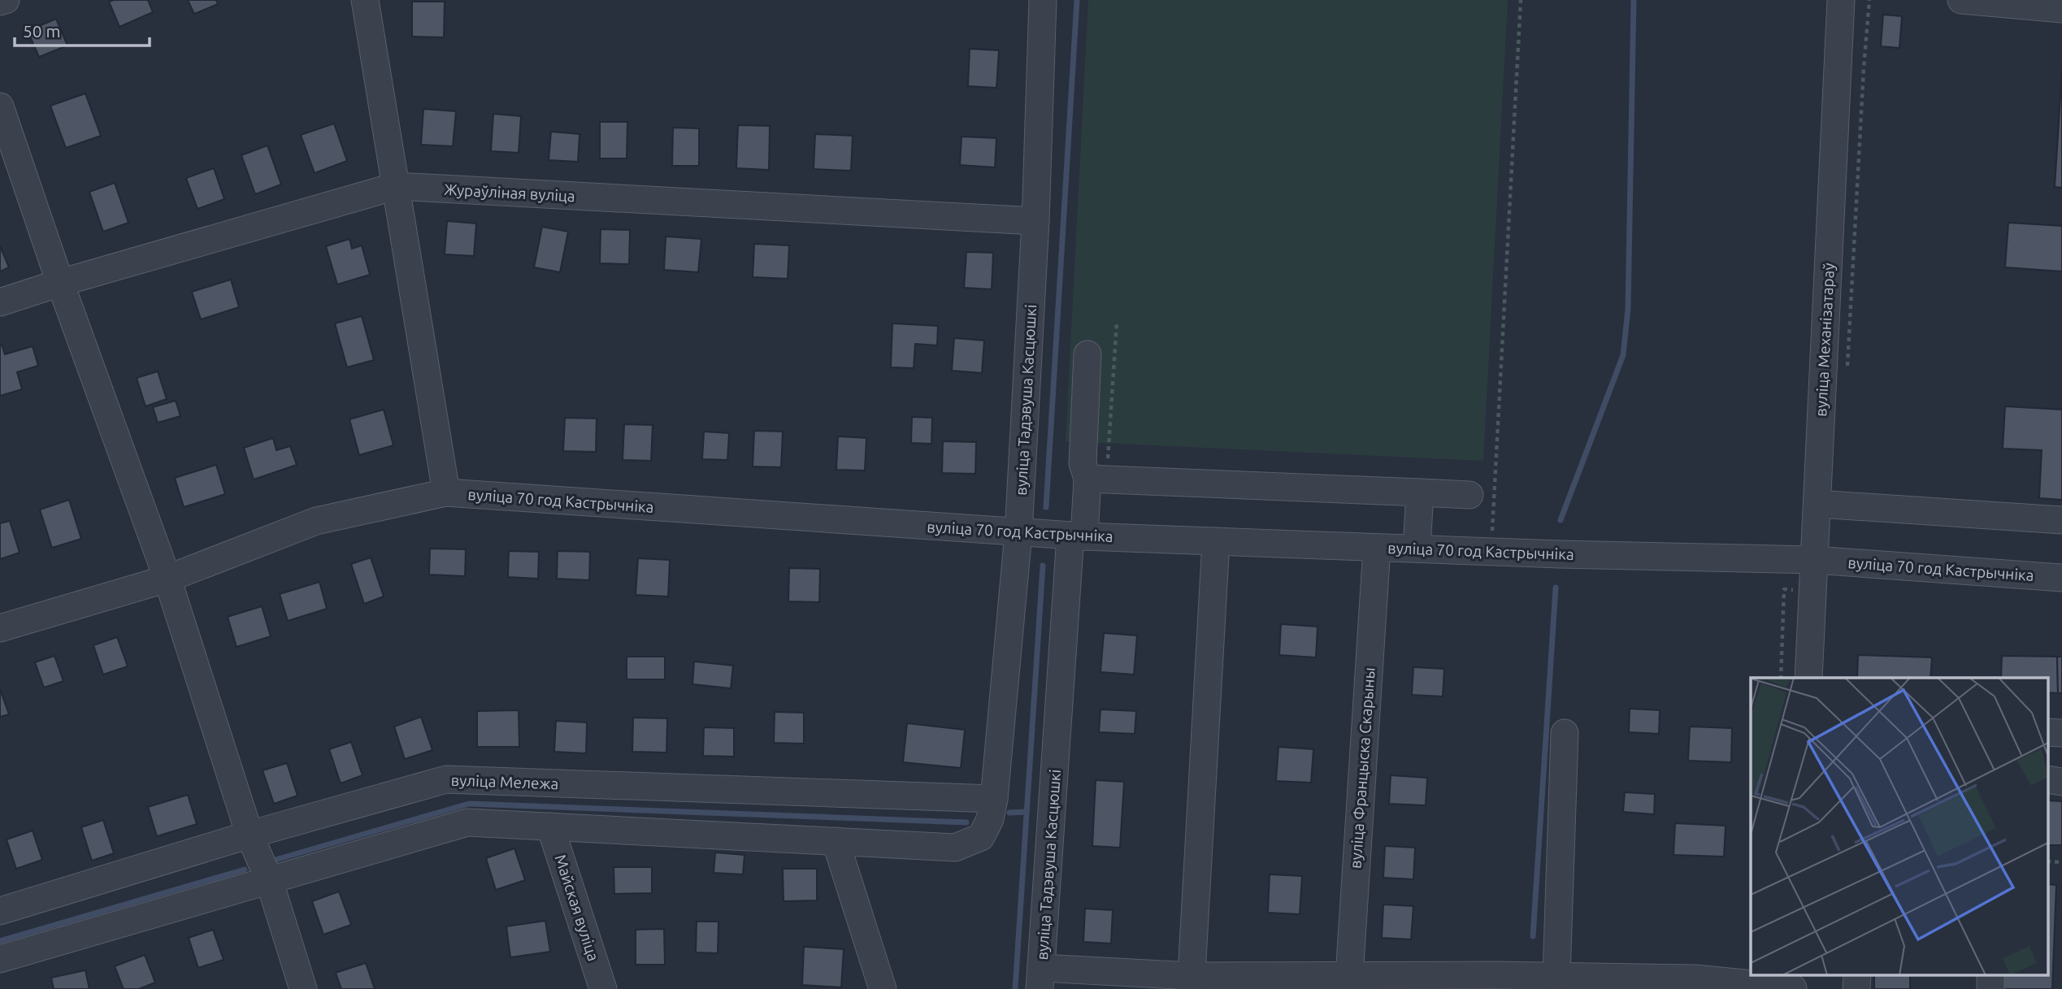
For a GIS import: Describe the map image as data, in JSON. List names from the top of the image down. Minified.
{"streets":{"street":["Жураўліная вуліца","вуліца Механізатараў","вуліца Тадэвуша Касцюшкі","вуліца 70 год Кастрычніка","вуліца Францыска Скарыны","вуліца Мележа","Майская вуліца"]},"crossings":[["Жураўліная вуліца","вуліца Тадэвуша Касцюшкі"],["вуліца Механізатараў","вуліца 70 год Кастрычніка"],["вуліца Тадэвуша Касцюшкі","вуліца 70 год Кастрычніка"],["вуліца Тадэвуша Касцюшкі","вуліца Мележа"],["вуліца Тадэвуша Касцюшкі","Майская вуліца"],["вуліца 70 год Кастрычніка","вуліца Францыска Скарыны"]],"scale_bar":"50 m"}
